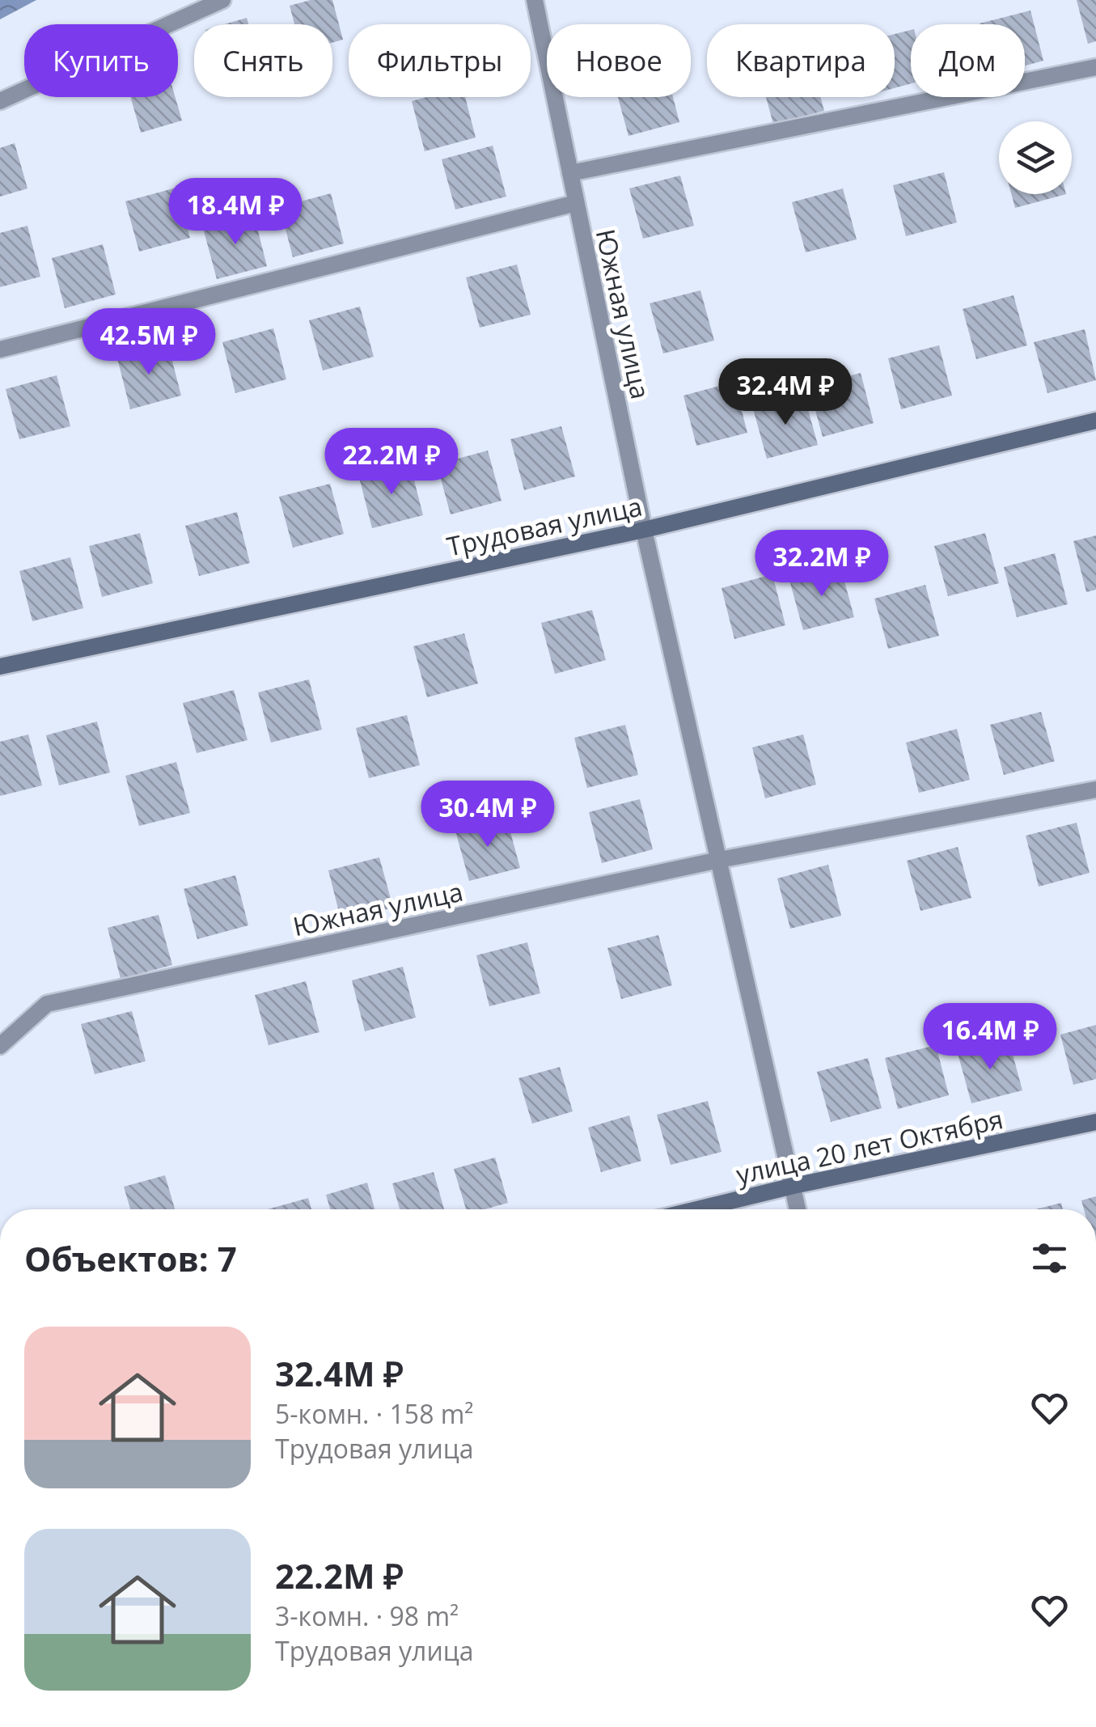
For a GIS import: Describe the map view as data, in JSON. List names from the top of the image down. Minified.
{"streets":{"main road":["Трудовая улица","улица 20 лет Октября"],"street":["Южная улица"]},"crossings":[["Южная улица","Трудовая улица"],["Южная улица","улица 20 лет Октября"]],"page":{"chip":["Купить","Снять","Фильтры","Новое","Квартира","Дом"],"price":["18.4M ₽","42.5M ₽","32.4M ₽","22.2M ₽","32.2M ₽","30.4M ₽","16.4M ₽"],"heading":"Объектов: 7","list":[{"name":"32.4M ₽","note":"5-комн. · 158 m² · Трудовая улица"},{"name":"22.2M ₽","note":"3-комн. · 98 m² · Трудовая улица"}]}}
